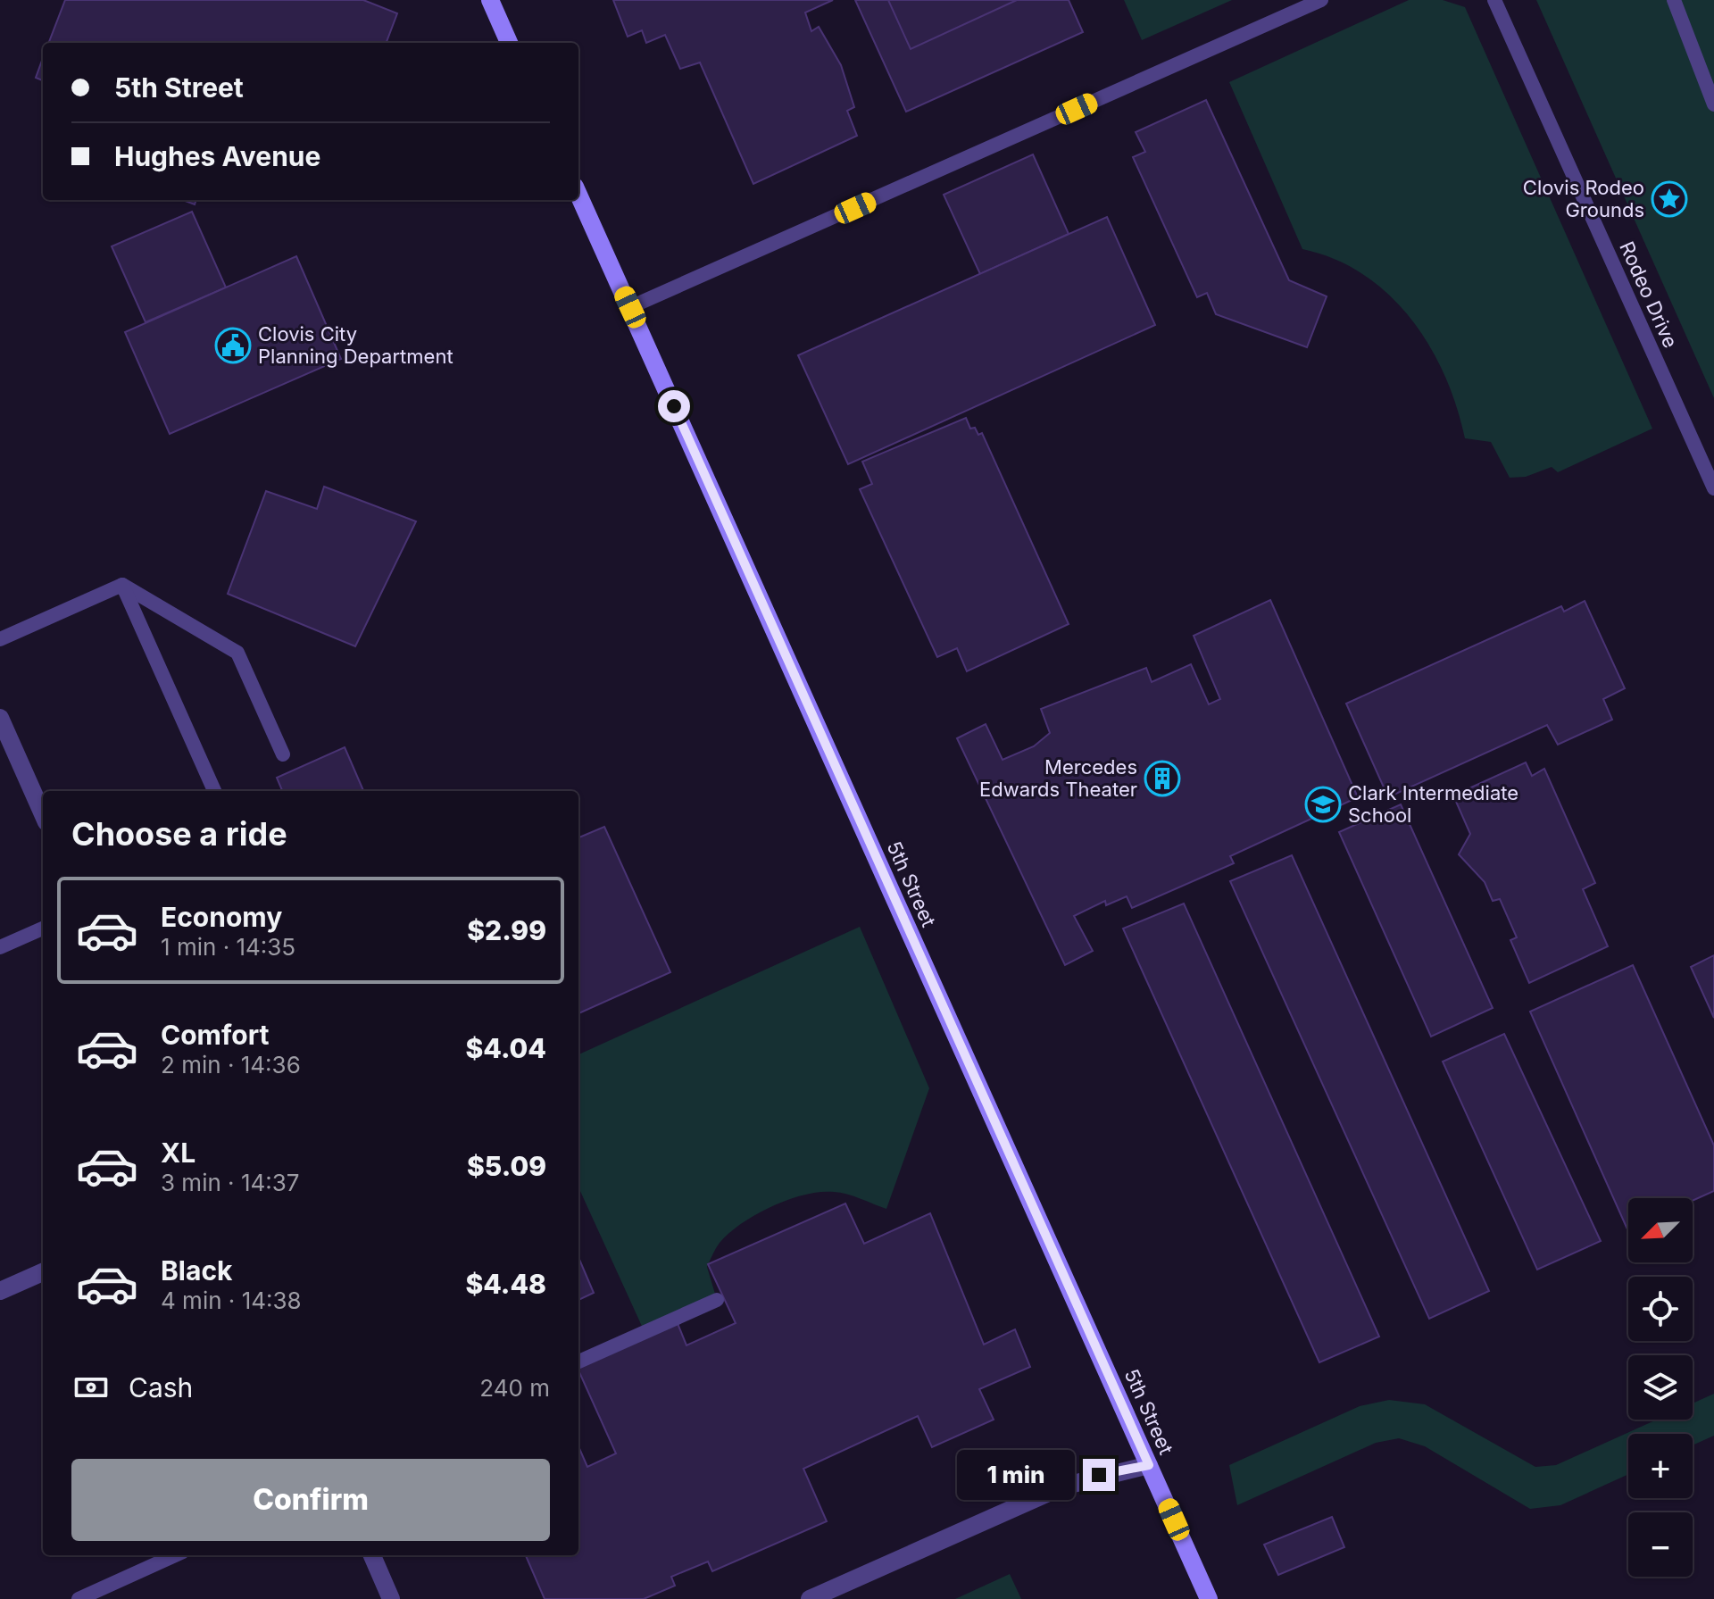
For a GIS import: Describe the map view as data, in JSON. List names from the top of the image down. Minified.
{"streets":{"main road":["5th Street"],"lane":["Rodeo Drive"]},"places":{"place":["Clovis Rodeo Grounds"],"public building":["Clovis City Planning Department"],"building":["Mercedes Edwards Theater"],"school or university":["Clark Intermediate School"]},"north":"bottom left","page":{"banner":["5th Street","Hughes Avenue"],"heading":"Choose a ride","list":[{"name":"Economy","note":"1 min · 14:35","value":"$2.99"},{"name":"Comfort","note":"2 min · 14:36","value":"$4.04"},{"name":"XL","note":"3 min · 14:37","value":"$5.09"},{"name":"Black","note":"4 min · 14:38","value":"$4.48"}],"map_buttons":["+","−"],"pay":["Cash","240 m"],"buttons":"Confirm","bubble":"1 min"}}
